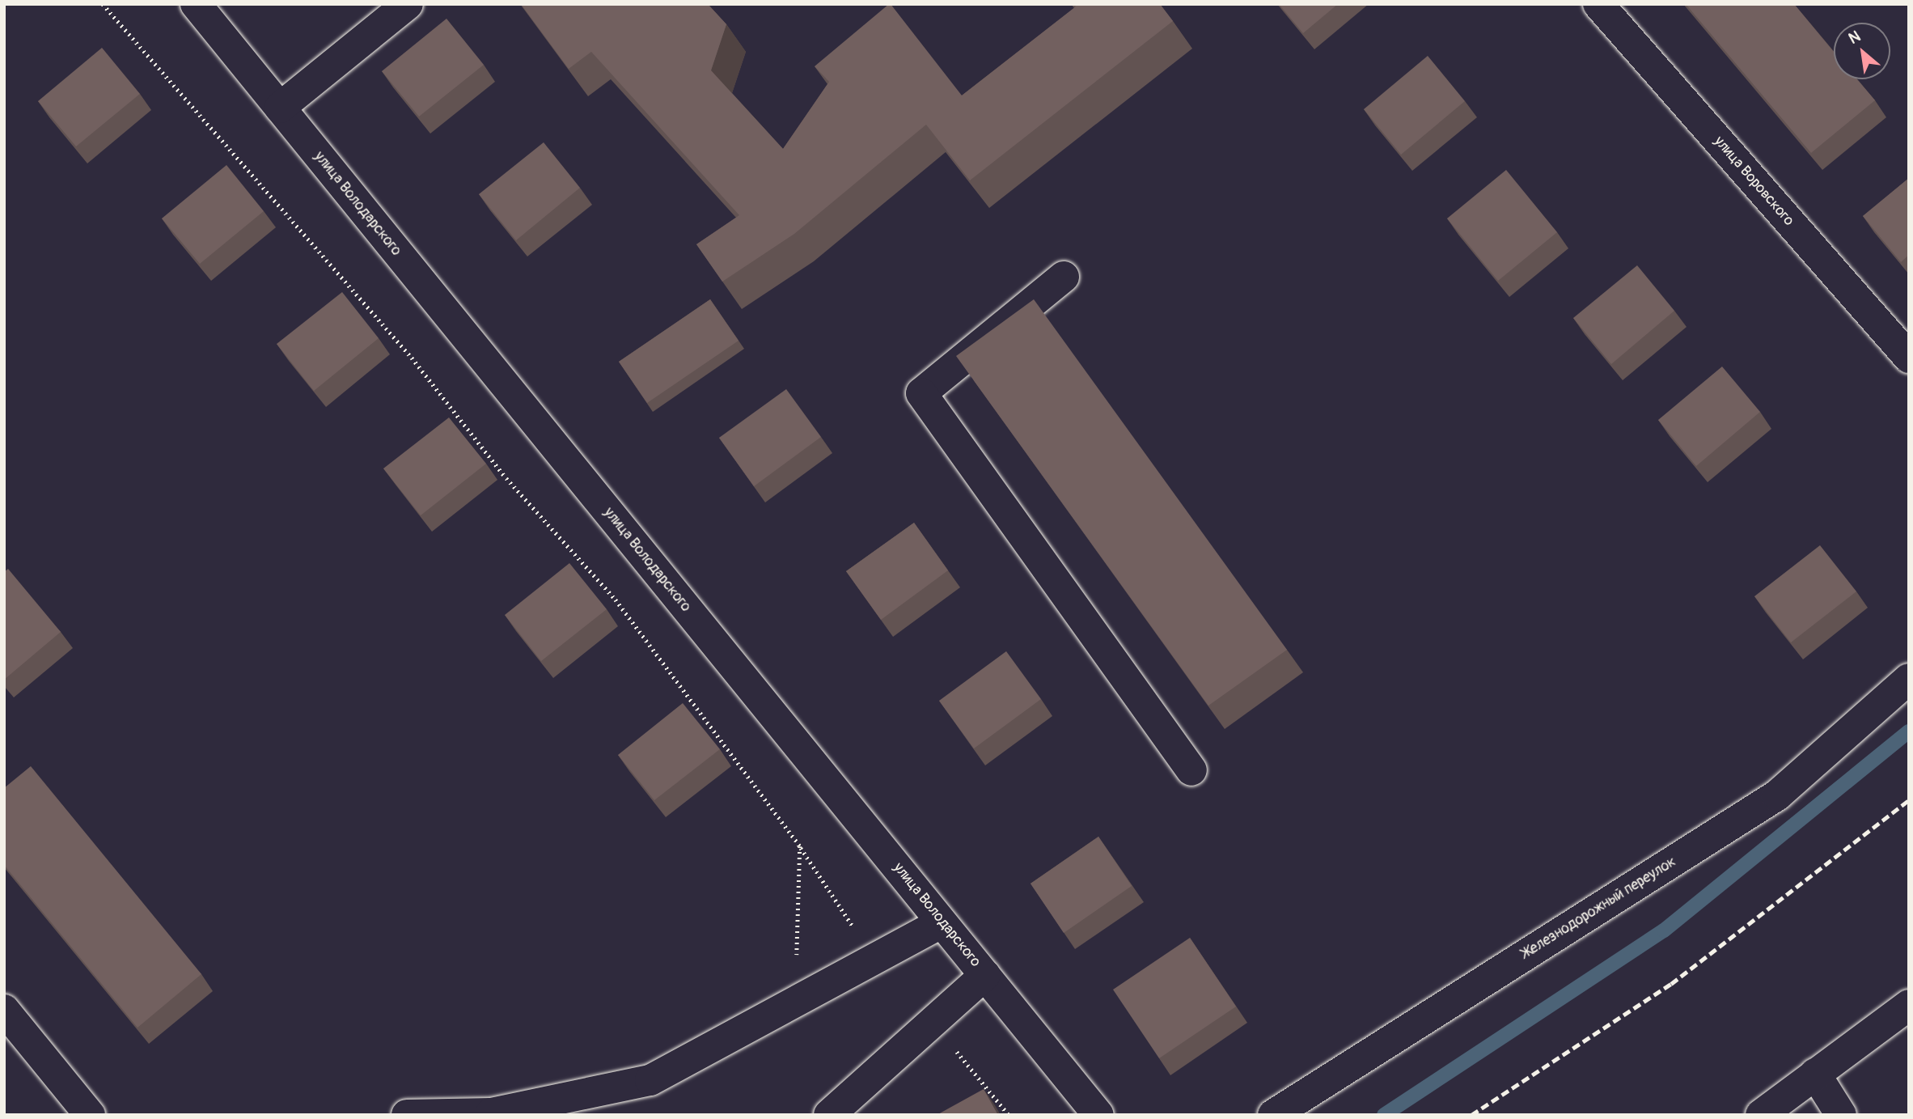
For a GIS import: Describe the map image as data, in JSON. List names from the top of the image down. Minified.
{"streets":{"street":["улица Воровского","улица Володарского","Железнодорожный переулок"]},"north":"top left"}
